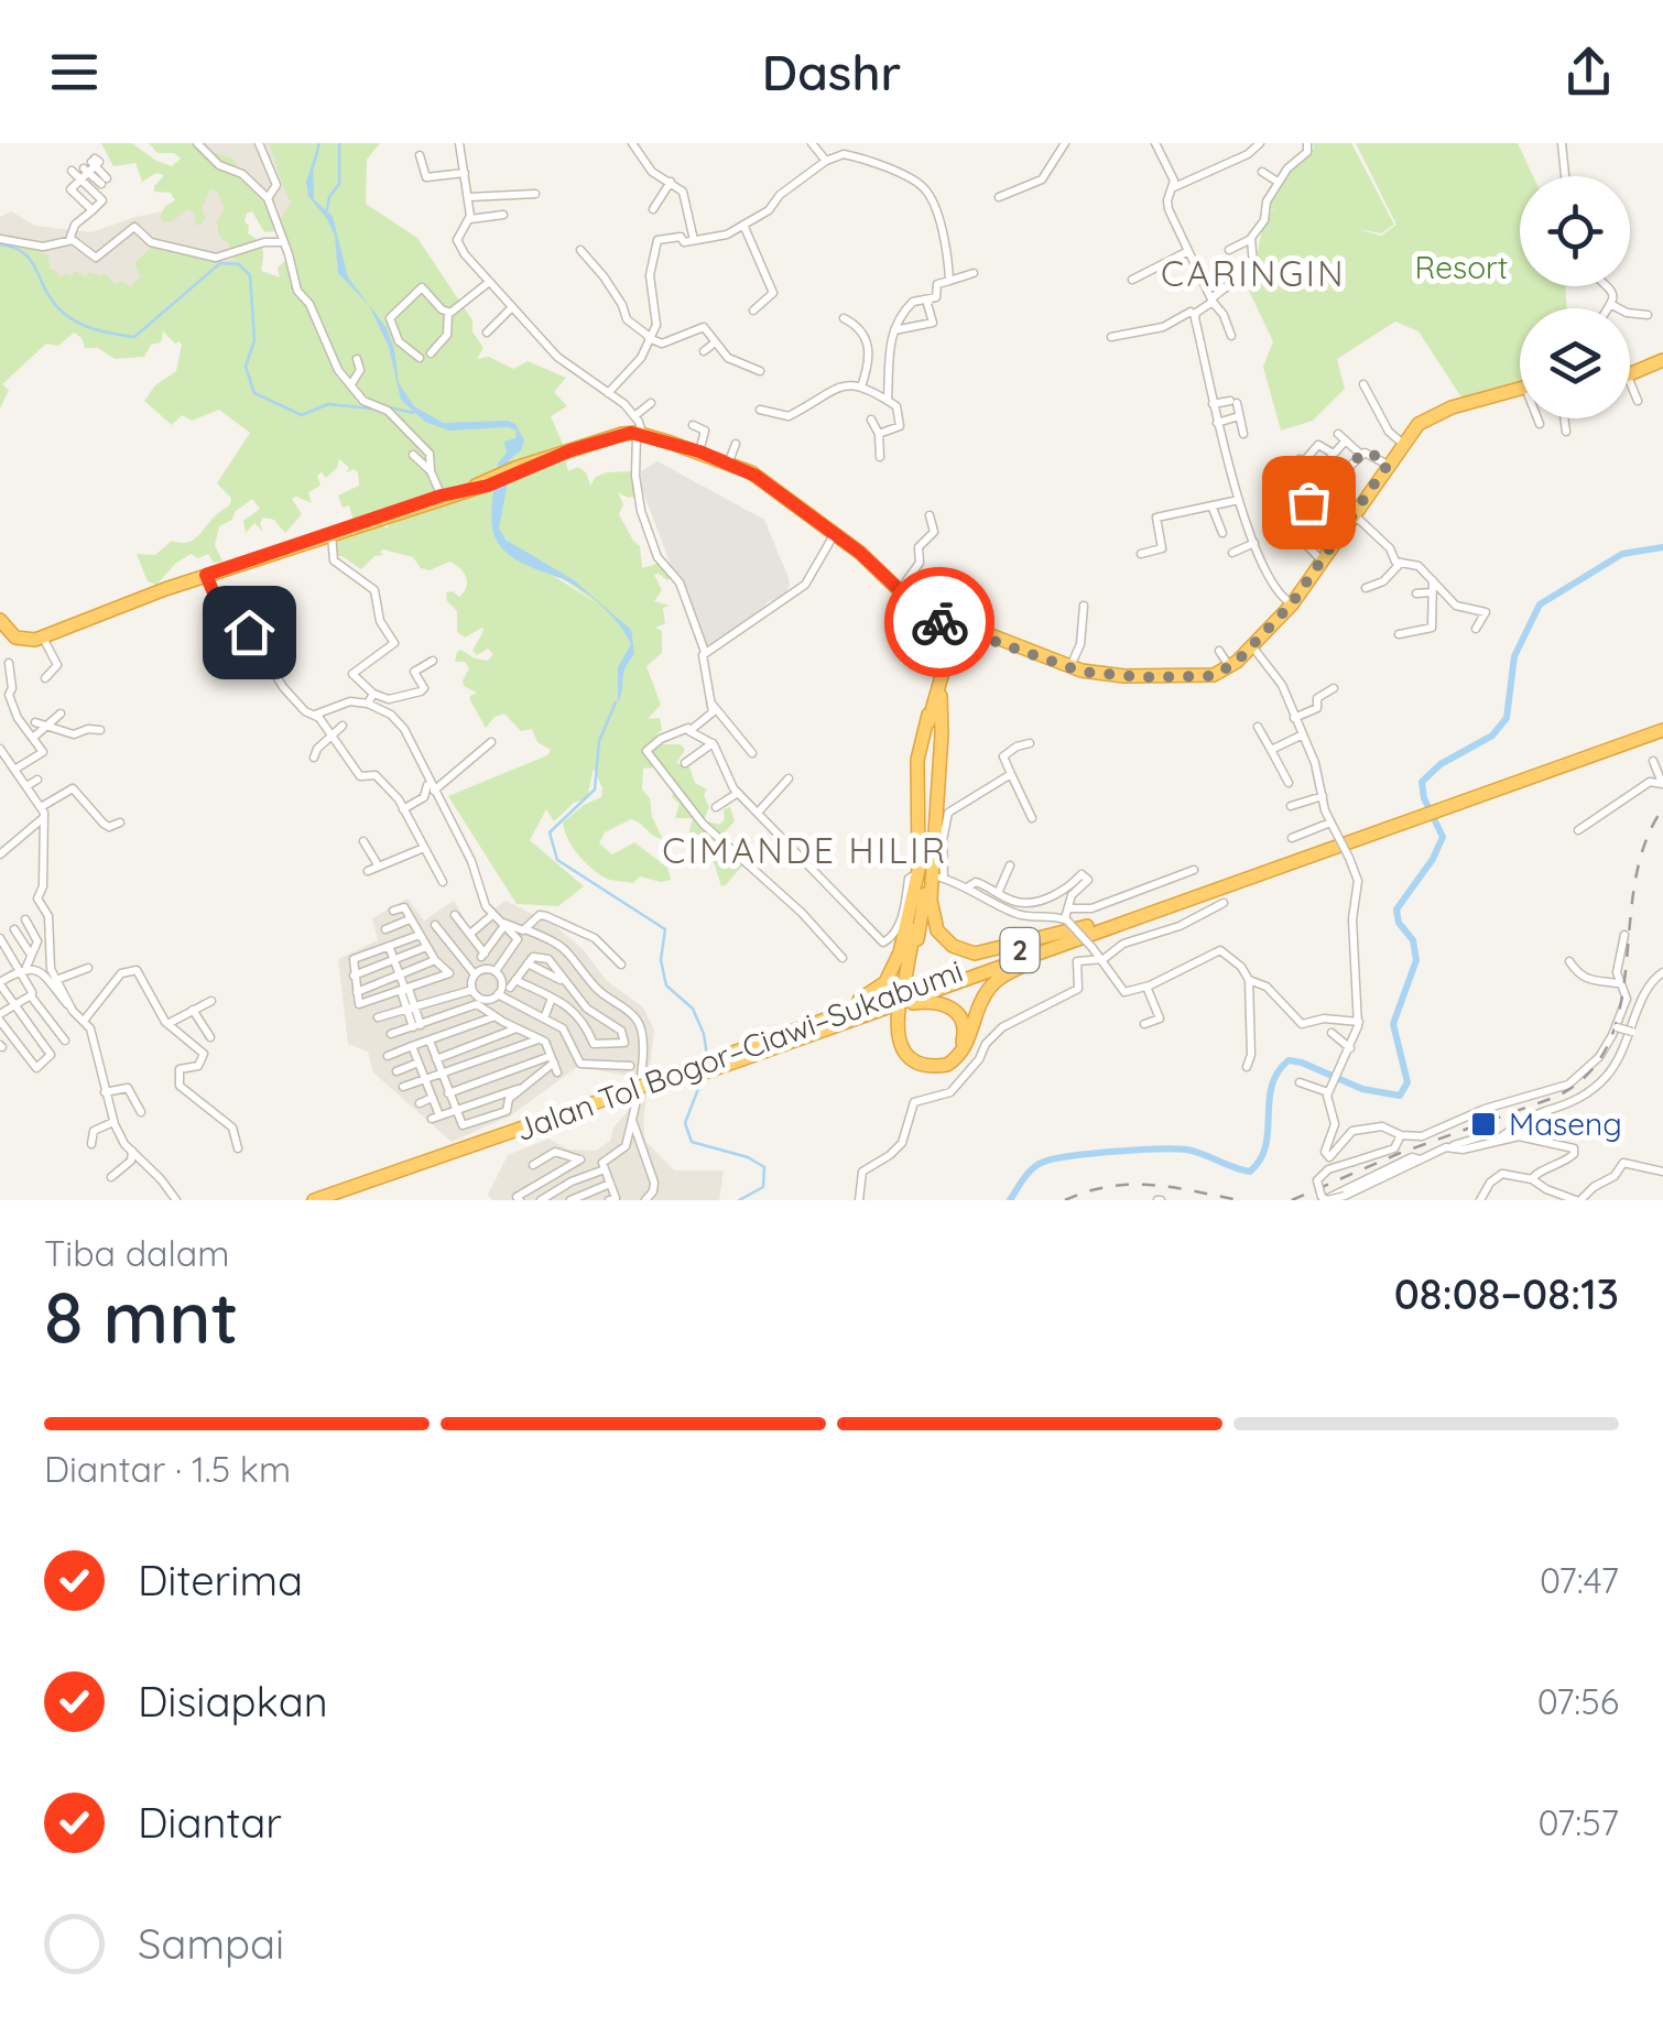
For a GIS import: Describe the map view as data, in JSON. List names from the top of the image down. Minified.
{"streets":{"highway":["2","Jalan Tol Bogor–Ciawi–Sukabumi"]},"districts":["CARINGIN","CIMANDE HILIR"],"parks":["Resort"],"places":{"transit":["Maseng"]},"page":{"header":"Dashr","heading":["8 mnt","Tiba dalam","08:08–08:13"],"bar":"Diantar · 1.5 km","list":[["Diterima","07:47"],["Disiapkan","07:56"],["Diantar","07:57"],"Sampai"]}}
